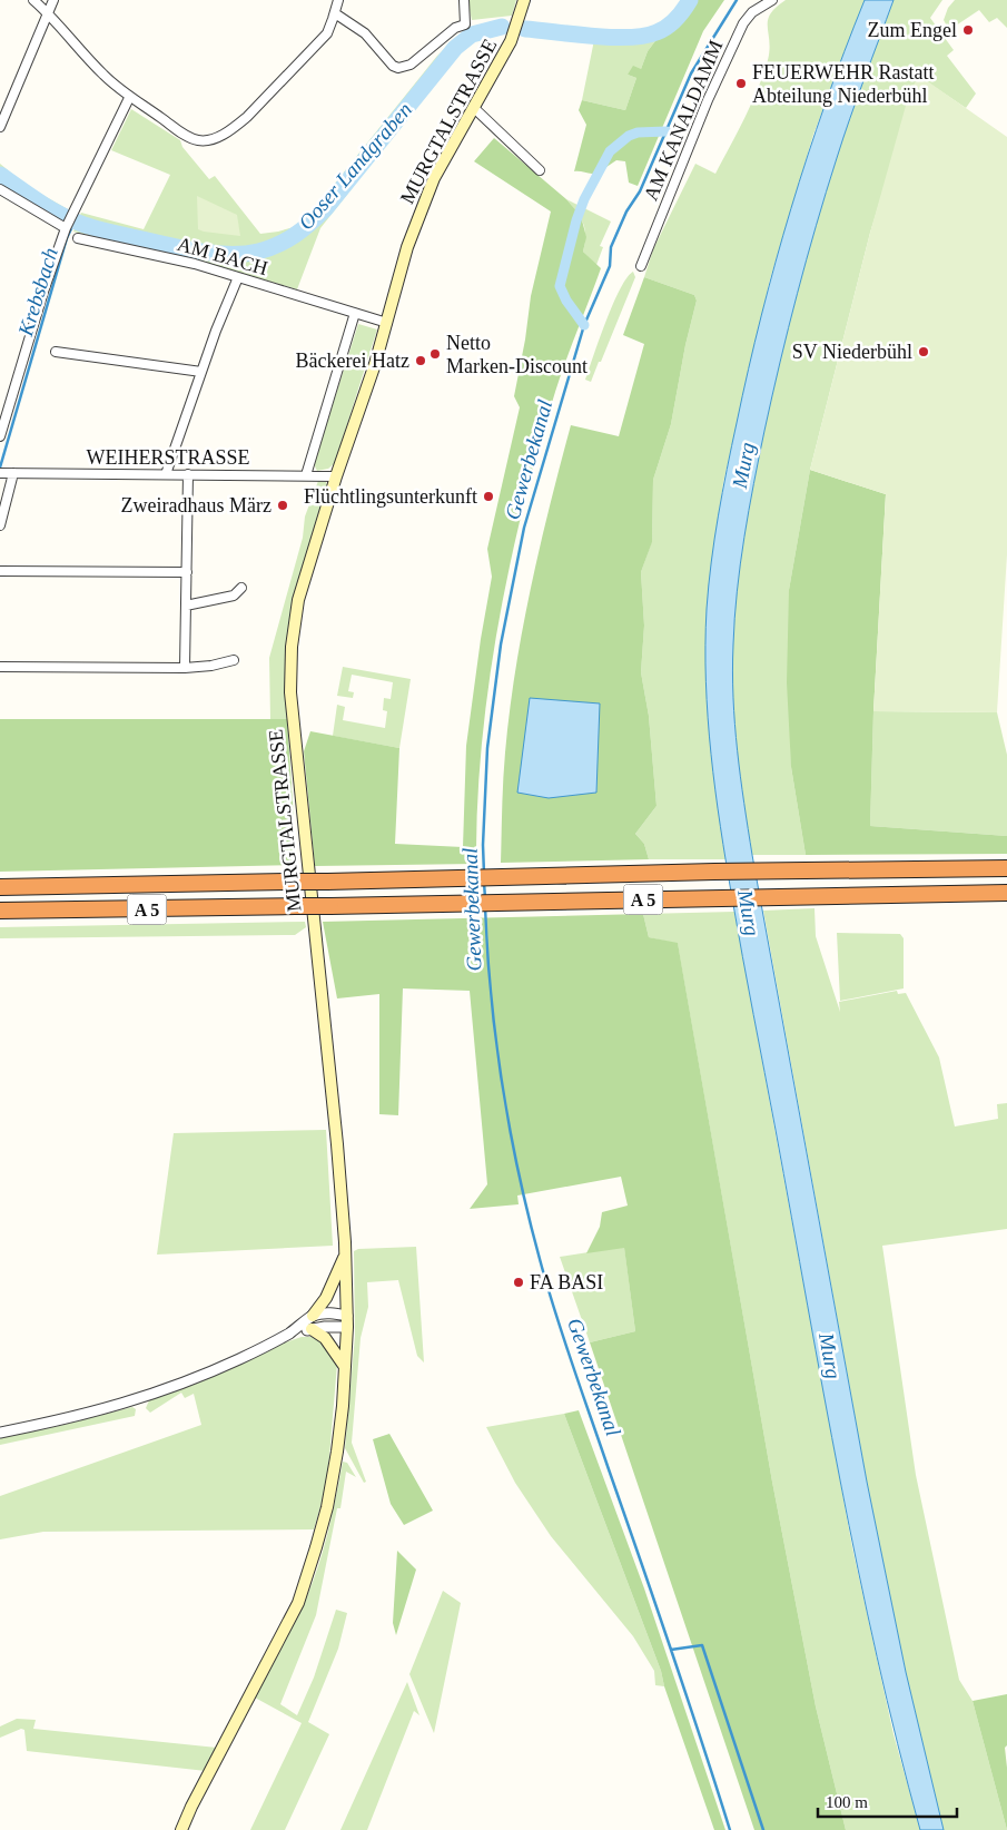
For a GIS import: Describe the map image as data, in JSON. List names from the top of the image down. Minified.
{"streets":{"highway":["A 5"],"main road":["MURGTALSTRASSE"],"street":["AM KANALDAMM","AM BACH","WEIHERSTRASSE"]},"crossings":[["MURGTALSTRASSE","WEIHERSTRASSE"]],"water":["Ooser Landgraben","Krebsbach","Gewerbekanal","Murg"],"places":["Zum Engel","FEUERWEHR Rastatt Abteilung Niederbühl","SV Niederbühl","Netto Marken-Discount","Bäckerei Hatz","Flüchtlingsunterkunft","Zweiradhaus März","FA BASI"],"scale_bar":"100 m"}
